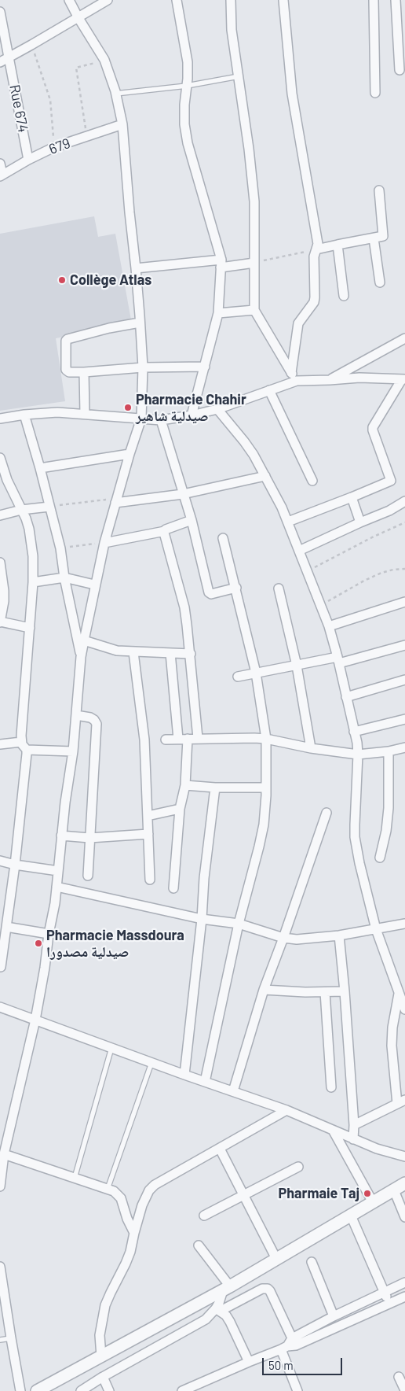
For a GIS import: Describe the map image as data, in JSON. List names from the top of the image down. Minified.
{"streets":{"street":["Rue 674","679"]},"crossings":[["Rue 674","679"]],"places":["Collège Atlas","Pharmacie Chahir صيدلية شاهير","Pharmacie Massdoura صيدلية مصدورا","Pharmaie Taj"],"scale_bar":"50 m"}
